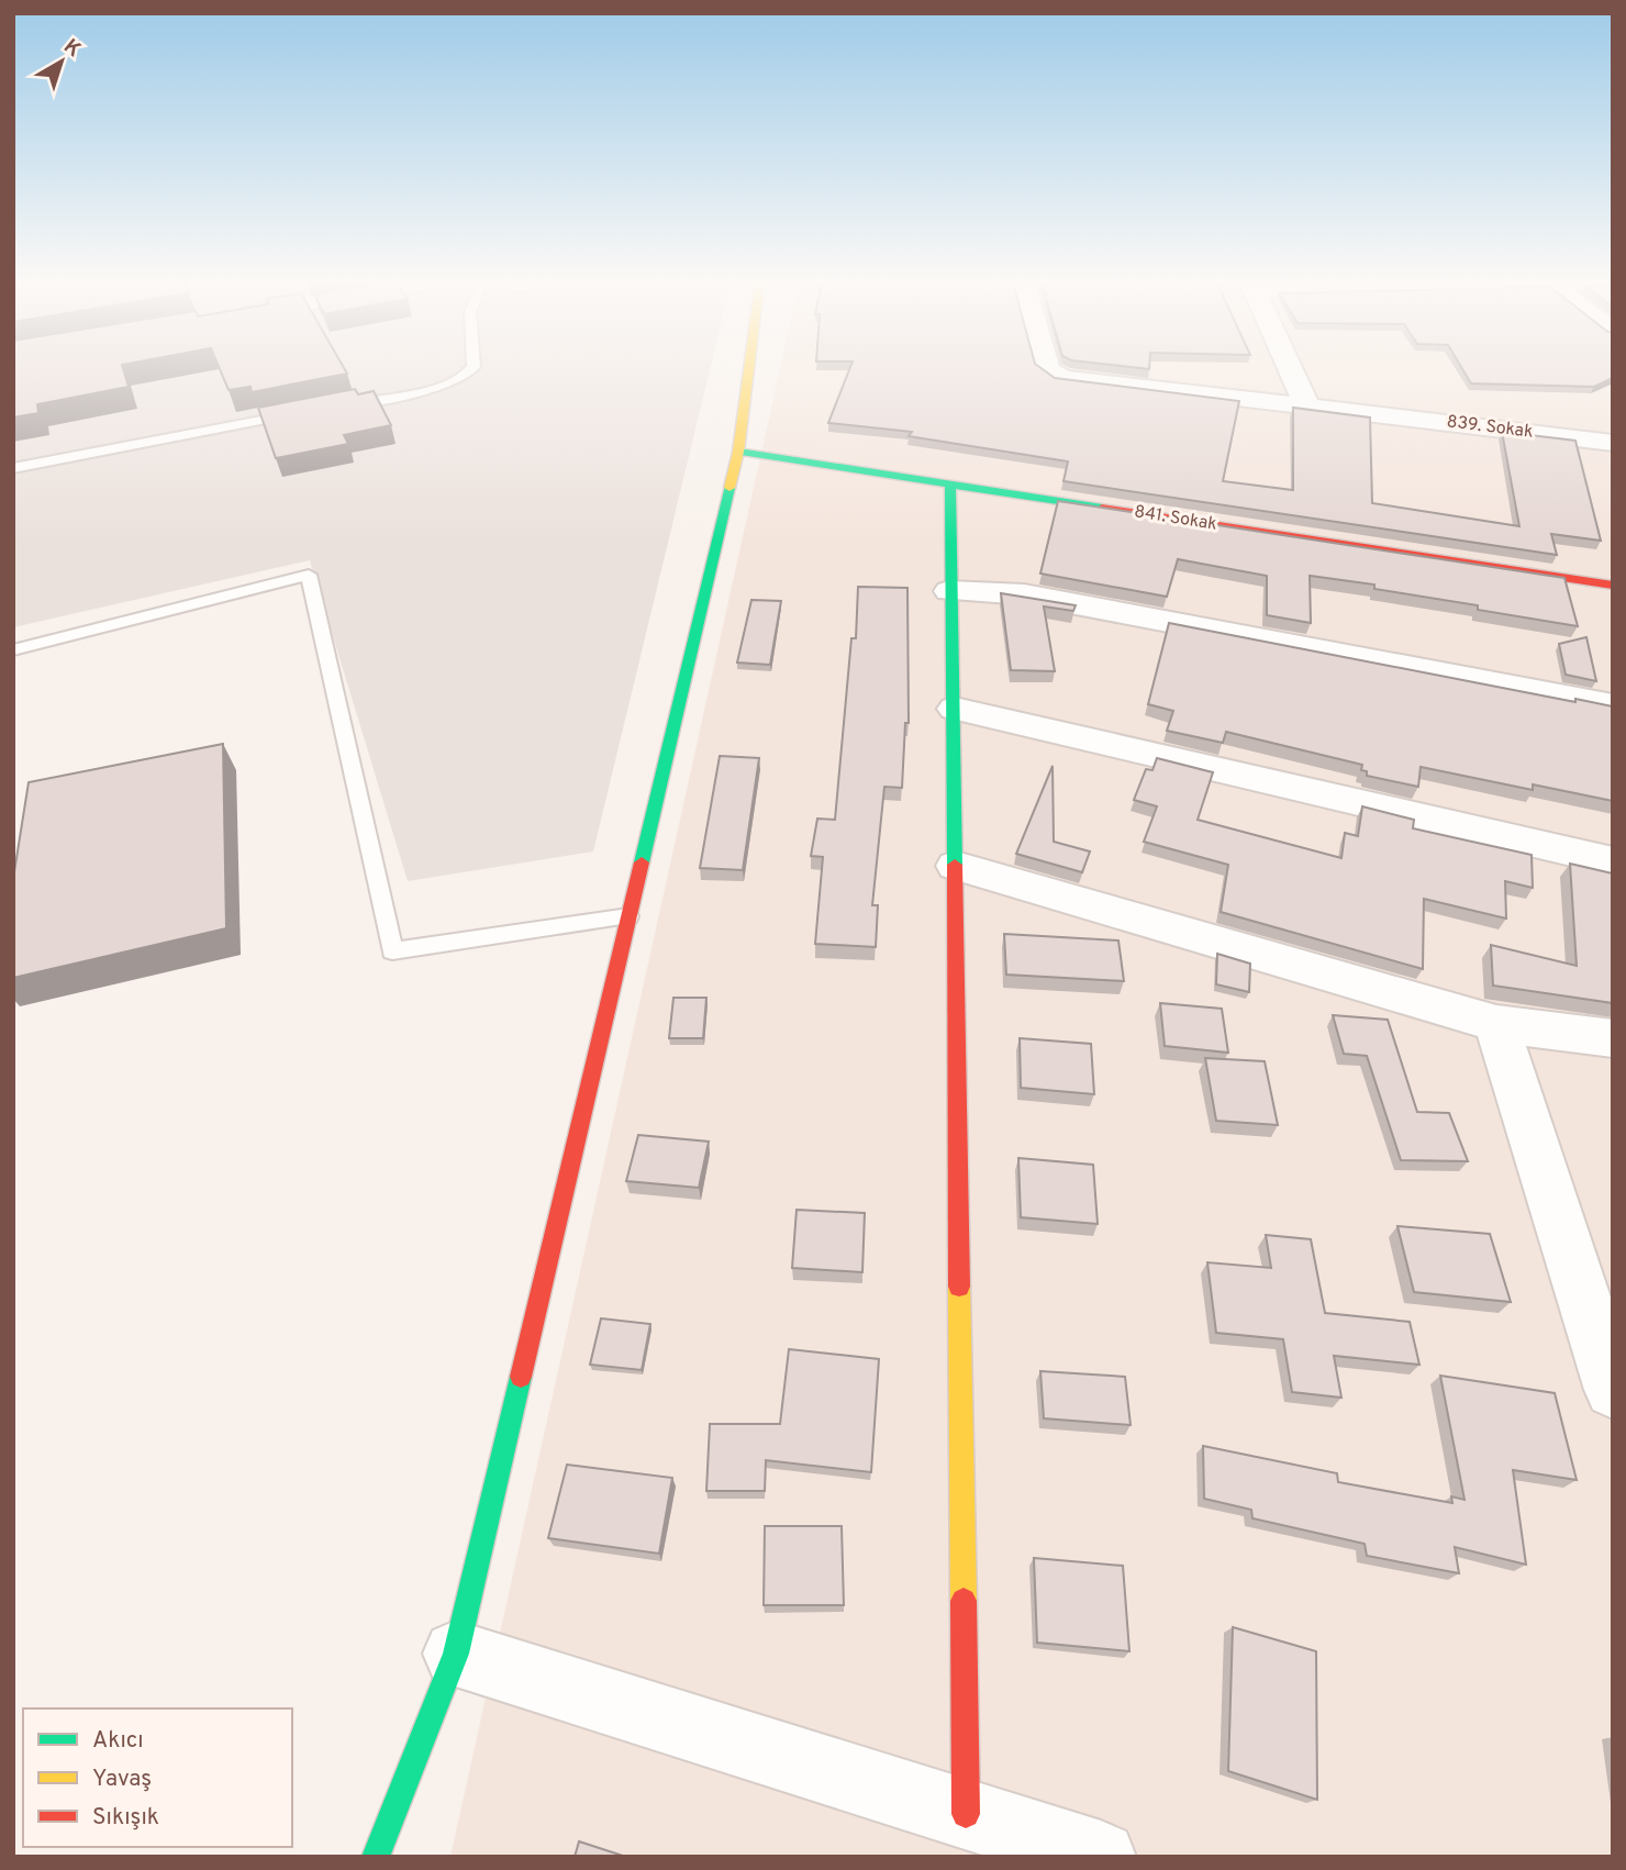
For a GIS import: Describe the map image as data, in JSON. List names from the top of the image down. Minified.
{"streets":{"street":["839. Sokak","841. Sokak"]},"legend":["Akıcı","Yavaş","Sıkışık"],"north":"top right"}
